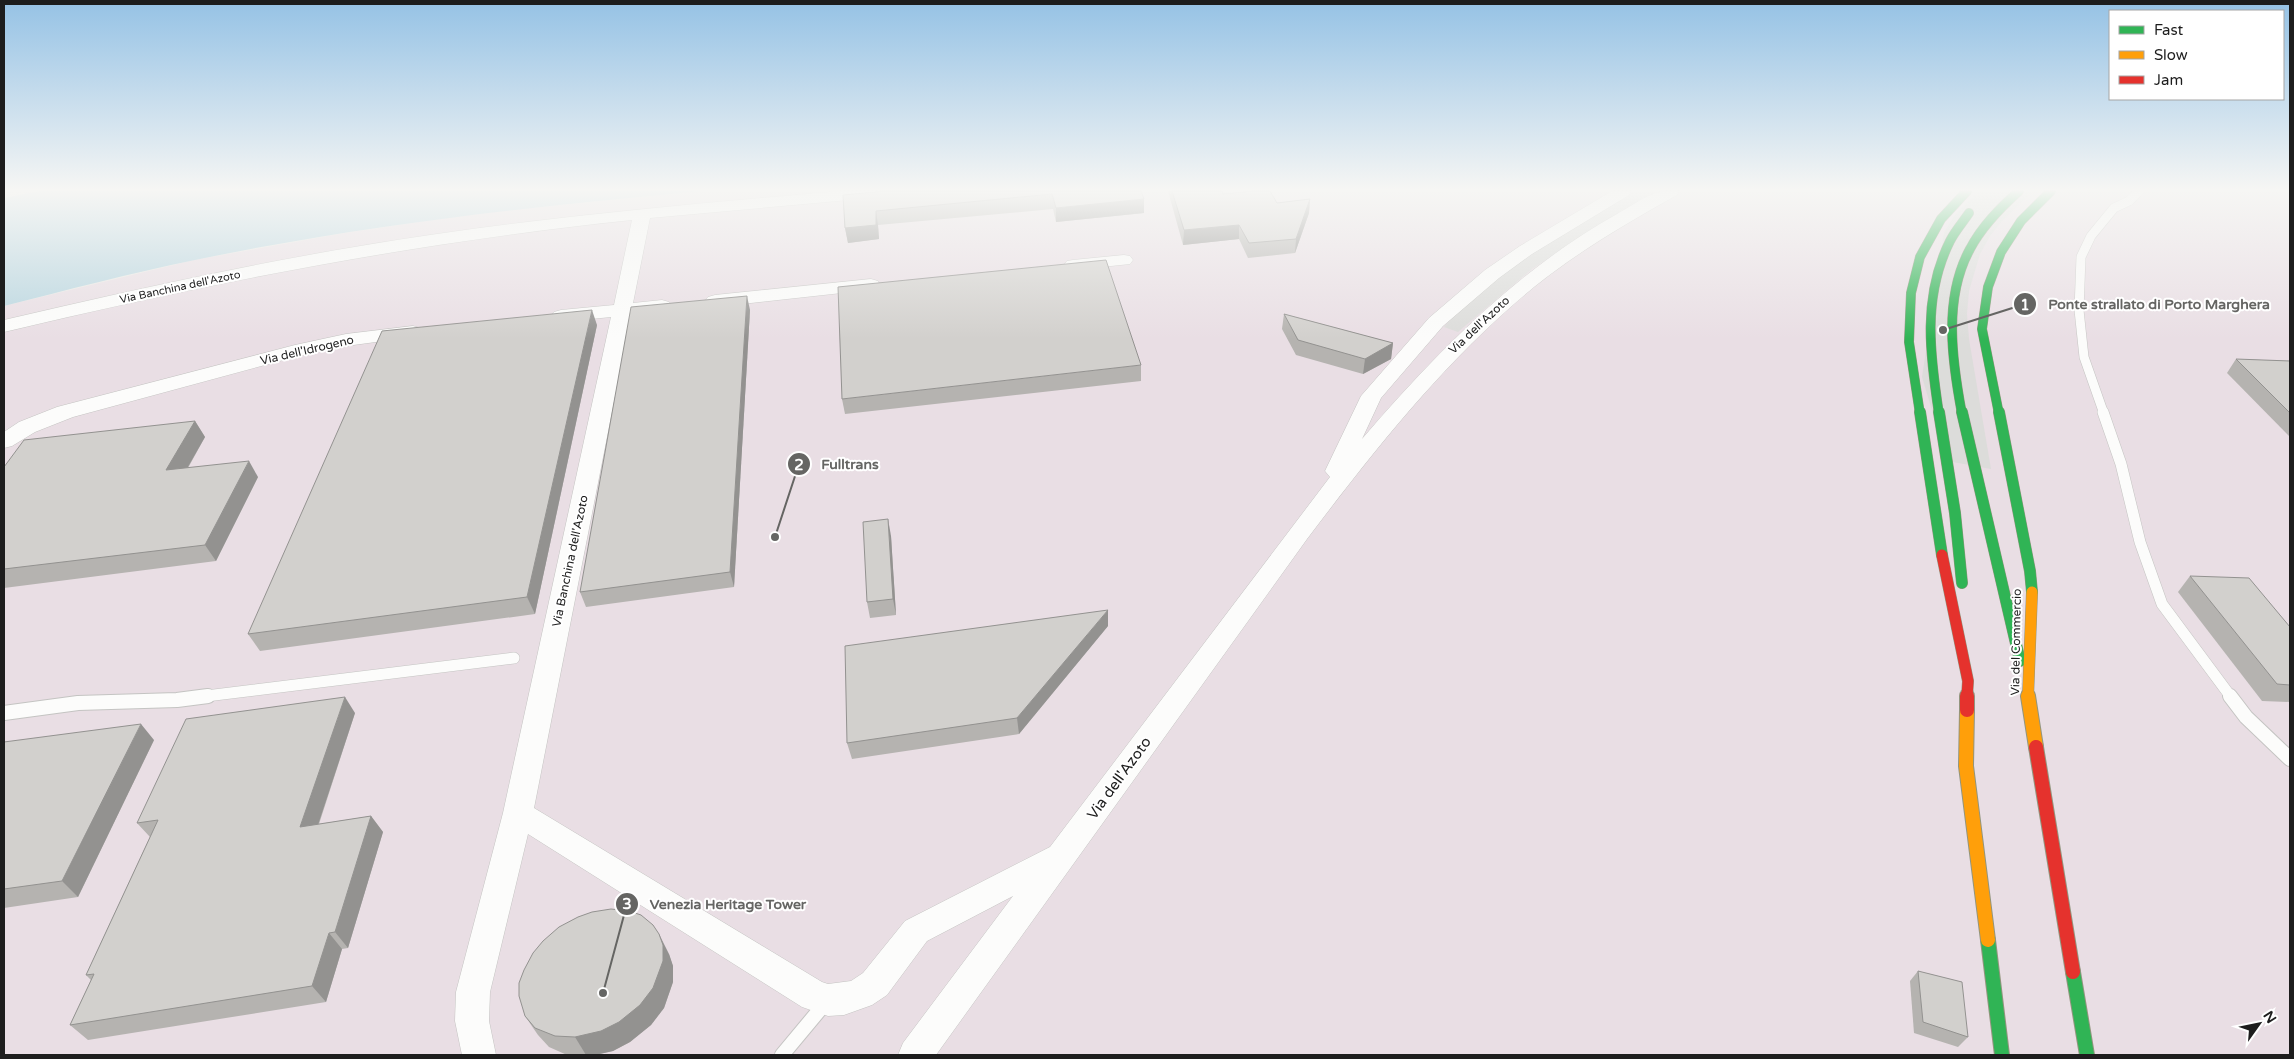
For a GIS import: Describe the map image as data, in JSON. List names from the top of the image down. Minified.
{"streets":{"street":["Via Banchina dell'Azoto","Via dell'Azoto","Via dell'Idrogeno","Via del Commercio"]},"places":["Ponte strallato di Porto Marghera","Fulltrans","Venezia Heritage Tower"],"legend":["Fast","Slow","Jam"],"north":"top right"}
